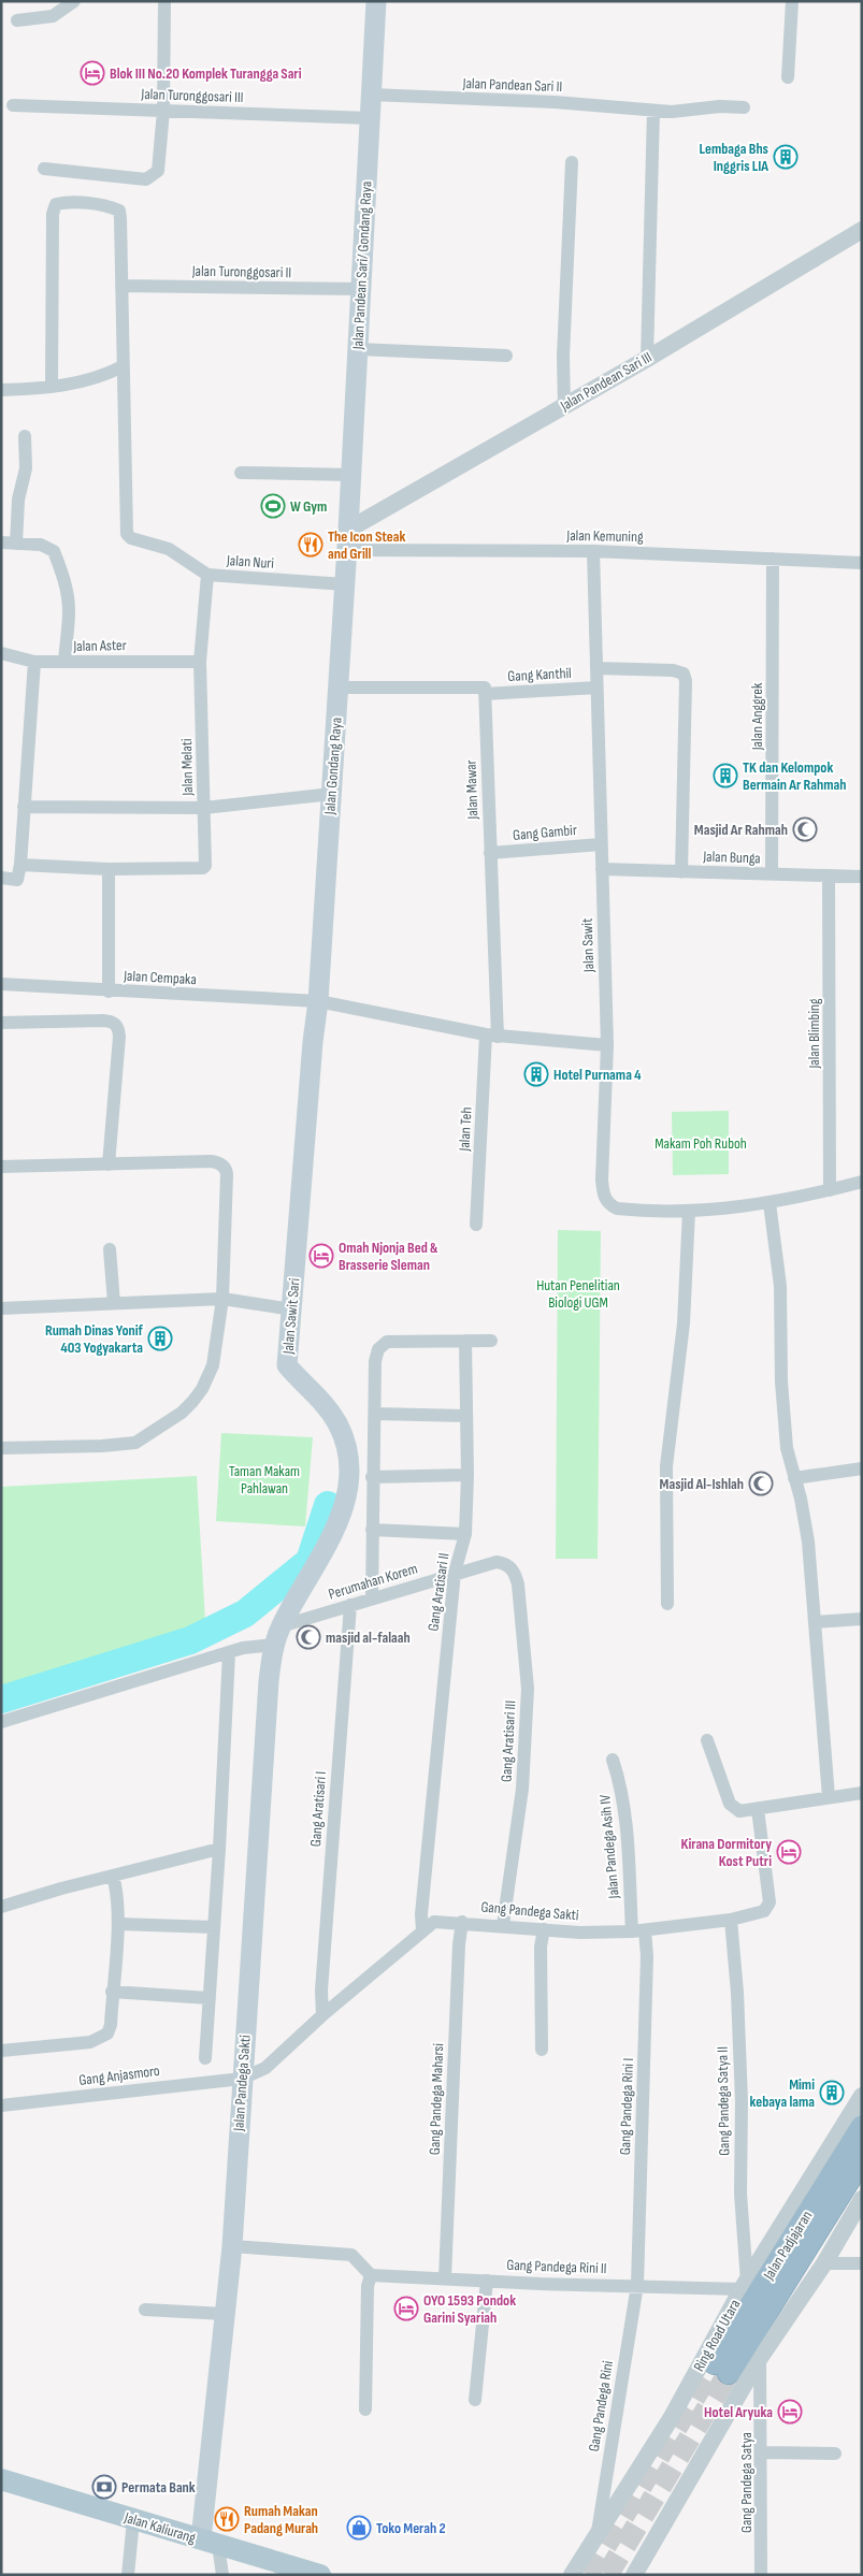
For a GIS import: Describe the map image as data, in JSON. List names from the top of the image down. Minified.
{"streets":{"highway":["Jalan Padjajaran"],"main road":["Jalan Pandean Sari/ Gondang Raya","Jalan Gondang Raya","Jalan Sawit Sari","Jalan Pandega Sakti","Jalan Kaliurang"],"street":["Jalan Pandean Sari II","Jalan Turonggosari III","Jalan Turonggosari II","Jalan Pandean Sari III","Jalan Kemuning","Jalan Nuri","Jalan Aster","Gang Kanthil","Jalan Anggrek","Jalan Melati","Jalan Mawar","Gang Gambir","Jalan Bunga","Jalan Sawit","Jalan Cempaka","Jalan Blimbing","Jalan Teh","Perumahan Korem","Gang Aratisari II","Gang Aratisari III","Gang Aratisari I","Jalan Pandega Asih IV","Gang Pandega Sakti","Gang Anjasmoro","Gang Pandega Maharsi","Gang Pandega Satya II","Gang Pandega Rini I","Gang Pandega Rini II","Ring Road Utara","Gang Pandega Rini","Gang Pandega Satya"]},"crossings":[["Jalan Pandean Sari II","Jalan Pandean Sari/ Gondang Raya"],["Jalan Turonggosari III","Jalan Pandean Sari/ Gondang Raya"],["Jalan Pandean Sari/ Gondang Raya","Jalan Turonggosari II"],["Jalan Pandean Sari/ Gondang Raya","Jalan Pandean Sari III"],["Jalan Pandean Sari/ Gondang Raya","Jalan Gondang Raya"],["Jalan Pandean Sari III","Jalan Gondang Raya"],["Jalan Kemuning","Jalan Anggrek"],["Jalan Kemuning","Jalan Gondang Raya"],["Jalan Kemuning","Jalan Sawit"],["Jalan Nuri","Jalan Aster"],["Jalan Nuri","Jalan Gondang Raya"],["Jalan Nuri","Jalan Melati"],["Jalan Aster","Jalan Melati"],["Gang Kanthil","Jalan Mawar"],["Gang Kanthil","Jalan Sawit"],["Jalan Anggrek","Jalan Bunga"],["Jalan Gondang Raya","Jalan Melati"],["Jalan Gondang Raya","Jalan Cempaka"],["Jalan Gondang Raya","Jalan Sawit Sari"],["Jalan Mawar","Gang Gambir"],["Jalan Mawar","Jalan Teh"],["Gang Gambir","Jalan Sawit"],["Jalan Bunga","Jalan Sawit"],["Jalan Bunga","Jalan Blimbing"],["Jalan Sawit","Jalan Blimbing"],["Jalan Cempaka","Jalan Sawit Sari"],["Jalan Sawit Sari","Perumahan Korem"],["Jalan Sawit Sari","Jalan Pandega Sakti"],["Perumahan Korem","Gang Aratisari II"],["Perumahan Korem","Gang Aratisari III"],["Perumahan Korem","Gang Aratisari I"],["Perumahan Korem","Jalan Pandega Sakti"],["Gang Aratisari II","Gang Pandega Sakti"],["Gang Aratisari III","Gang Pandega Sakti"],["Gang Aratisari I","Gang Pandega Sakti"],["Jalan Pandega Asih IV","Gang Pandega Sakti"],["Jalan Pandega Asih IV","Gang Pandega Rini I"],["Gang Pandega Sakti","Gang Anjasmoro"],["Gang Pandega Sakti","Jalan Pandega Sakti"],["Gang Pandega Sakti","Gang Pandega Maharsi"],["Gang Pandega Sakti","Gang Pandega Satya II"],["Gang Pandega Sakti","Gang Pandega Rini I"],["Gang Anjasmoro","Jalan Pandega Sakti"],["Jalan Pandega Sakti","Jalan Kaliurang"],["Gang Pandega Maharsi","Gang Pandega Rini II"],["Gang Pandega Satya II","Gang Pandega Rini II"],["Gang Pandega Satya II","Ring Road Utara"],["Gang Pandega Rini I","Gang Pandega Rini II"],["Gang Pandega Rini I","Gang Pandega Rini"],["Gang Pandega Rini II","Ring Road Utara"],["Gang Pandega Rini II","Gang Pandega Rini"],["Ring Road Utara","Gang Pandega Rini"]],"parks":["Makam Poh Ruboh","Hutan Penelitian Biologi UGM","Taman Makam Pahlawan"],"places":{"hotel":["Blok III No.20 Komplek Turangga Sari","Omah Njonja Bed & Brasserie Sleman","Kirana Dormitory Kost Putri","OYO 1593 Pondok Garini Syariah","Hotel Aryuka"],"building":["Lembaga Bhs Inggris LIA","TK dan Kelompok Bermain Ar Rahmah","Hotel Purnama 4","Rumah Dinas Yonif 403 Yogyakarta","Mimi kebaya lama"],"sports":["W Gym"],"restaurant":["The Icon Steak and Grill","Rumah Makan Padang Murah"],"mosque":["Masjid Ar Rahmah","Masjid Al-Ishlah","masjid al-falaah"],"bank":["Permata Bank"],"shop":["Toko Merah 2"]}}
